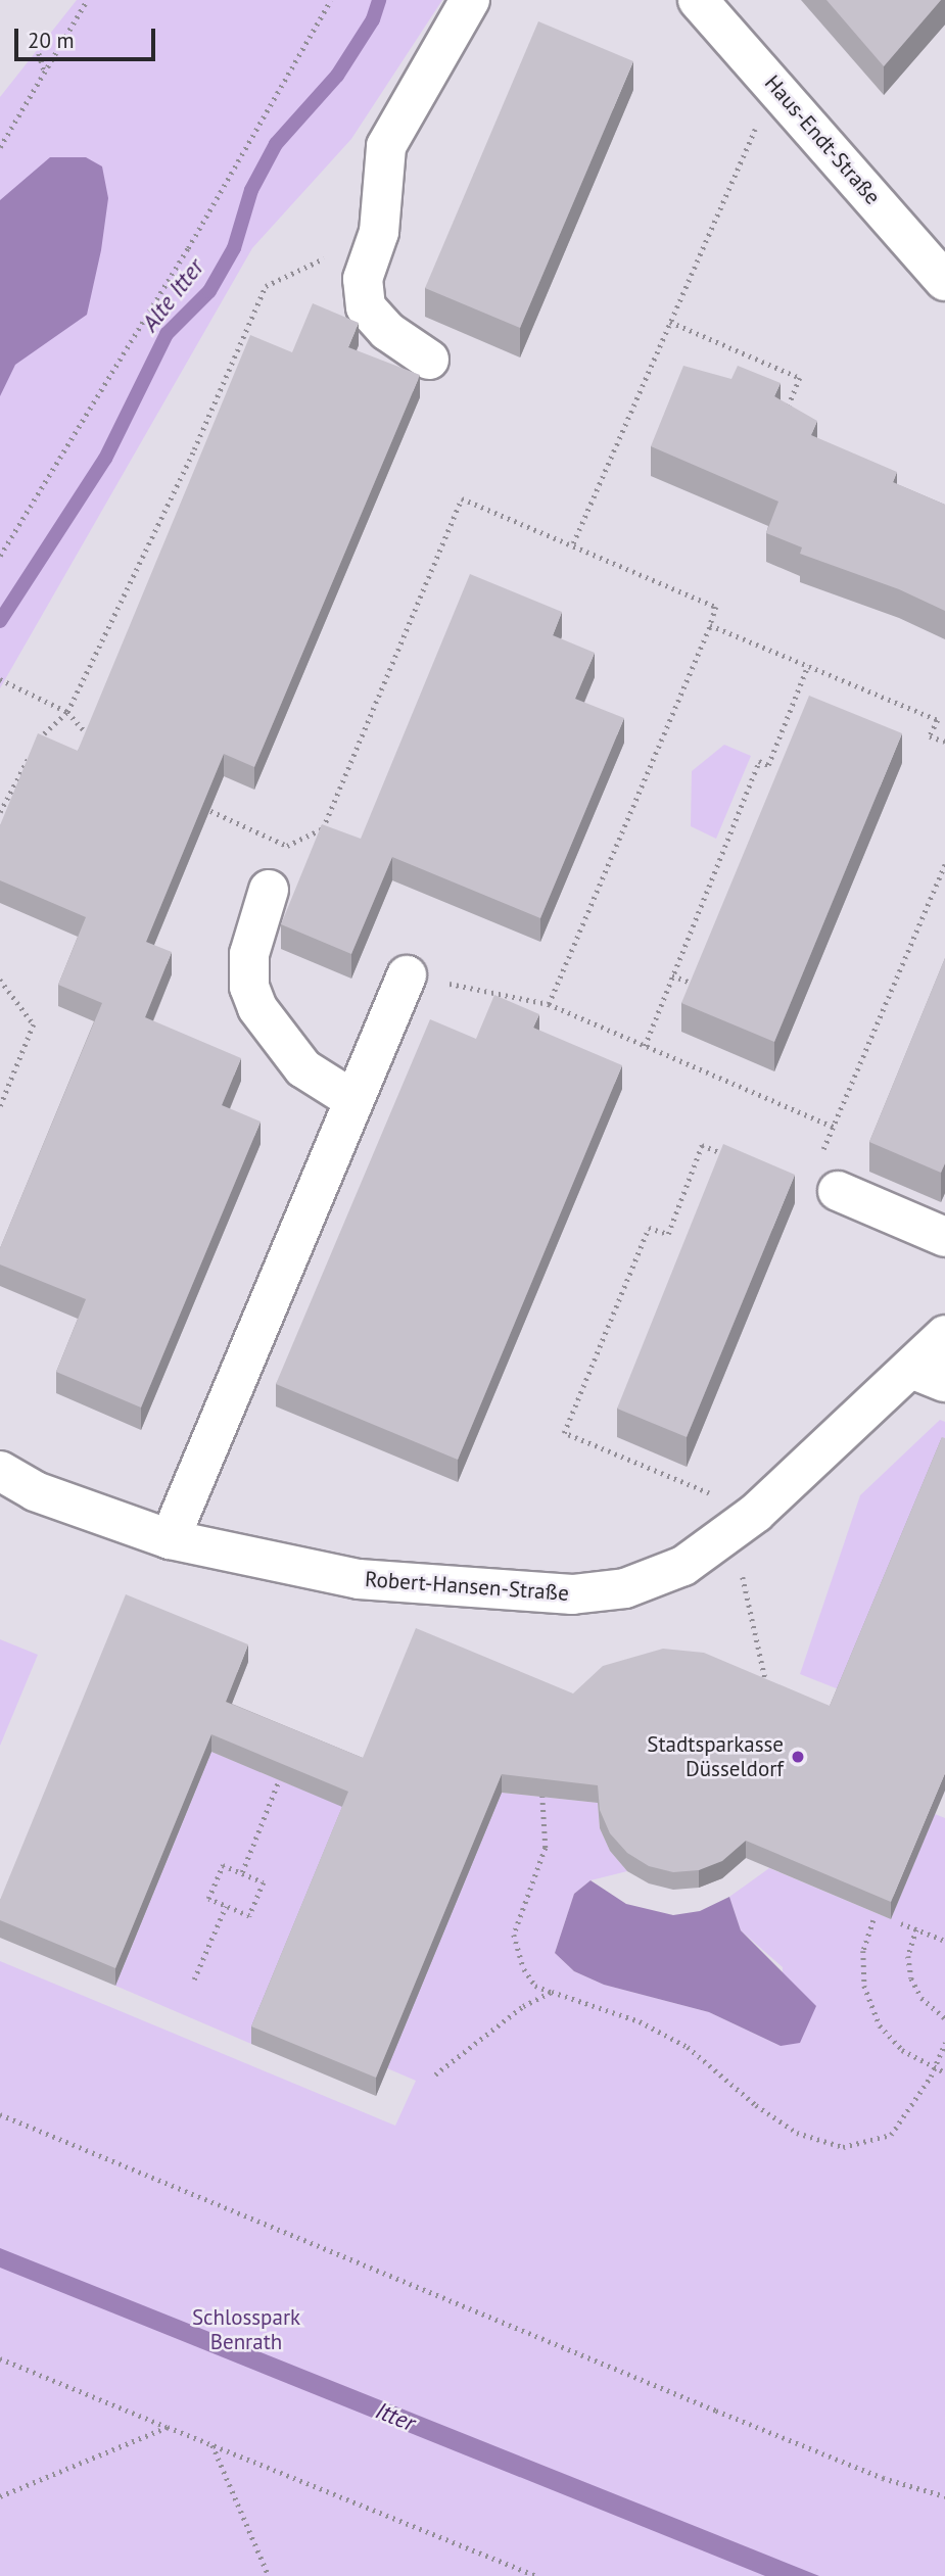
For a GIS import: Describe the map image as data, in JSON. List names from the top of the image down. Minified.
{"streets":{"street":["Haus-Endt-Straße","Robert-Hansen-Straße"]},"water":["Alte Itter","Itter"],"parks":["Schlosspark Benrath"],"places":["Stadtsparkasse Düsseldorf"],"scale_bar":"20 m"}
